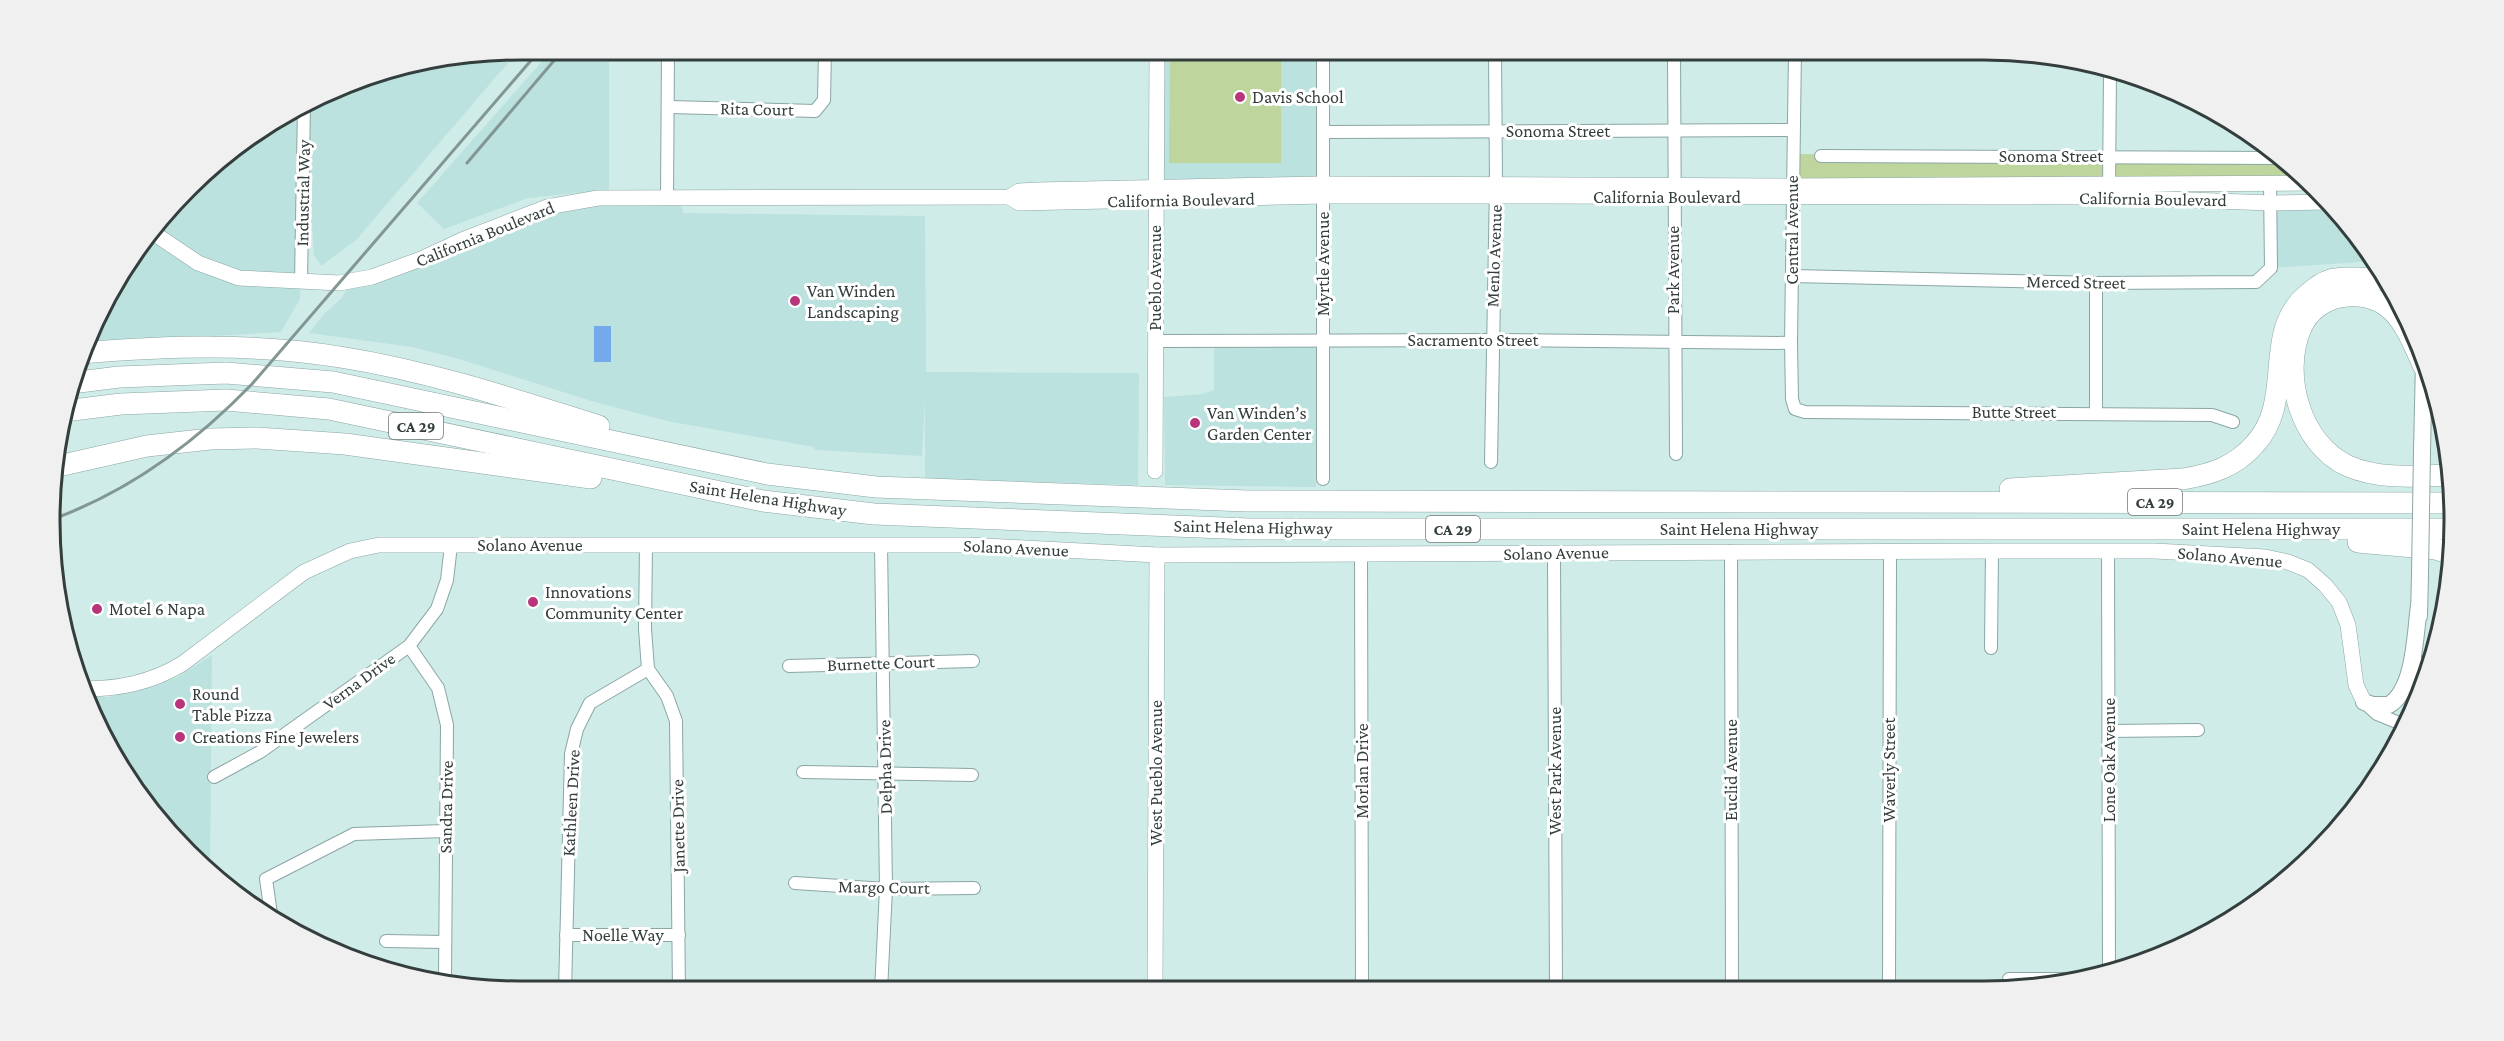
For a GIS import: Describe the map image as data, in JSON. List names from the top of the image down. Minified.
{"streets":{"highway":["CA 29","Saint Helena Highway"],"street":["Rita Court","Sonoma Street","Industrial Way","California Boulevard","Central Avenue","Menlo Avenue","Myrtle Avenue","Park Avenue","Pueblo Avenue","Merced Street","Sacramento Street","Butte Street","Solano Avenue","Burnette Court","Verna Drive","Lone Oak Avenue","Delpha Drive","Euclid Avenue","Waverly Street","Morlan Drive","West Park Avenue","West Pueblo Avenue","Kathleen Drive","Sandra Drive","Janette Drive","Margo Court","Noelle Way"]},"crossings":[["Sonoma Street","Central Avenue"],["Sonoma Street","Menlo Avenue"],["Sonoma Street","Myrtle Avenue"],["Sonoma Street","Park Avenue"],["Industrial Way","California Boulevard"],["California Boulevard","Central Avenue"],["California Boulevard","Menlo Avenue"],["California Boulevard","Myrtle Avenue"],["California Boulevard","Park Avenue"],["California Boulevard","Pueblo Avenue"],["California Boulevard","Merced Street"],["Central Avenue","Merced Street"],["Central Avenue","Sacramento Street"],["Central Avenue","Butte Street"],["Menlo Avenue","Sacramento Street"],["Myrtle Avenue","Sacramento Street"],["Park Avenue","Sacramento Street"],["Pueblo Avenue","Sacramento Street"],["Solano Avenue","Verna Drive"],["Solano Avenue","Lone Oak Avenue"],["Solano Avenue","Delpha Drive"],["Solano Avenue","Euclid Avenue"],["Solano Avenue","Waverly Street"],["Solano Avenue","Morlan Drive"],["Solano Avenue","West Park Avenue"],["Solano Avenue","West Pueblo Avenue"],["Burnette Court","Delpha Drive"],["Verna Drive","Sandra Drive"],["Delpha Drive","Margo Court"],["Kathleen Drive","Janette Drive"],["Kathleen Drive","Noelle Way"],["Janette Drive","Noelle Way"]],"places":["Davis School","Van Winden Landscaping","Van Winden’s Garden Center","Innovations Community Center","Motel 6 Napa","Round Table Pizza","Creations Fine Jewelers"]}
